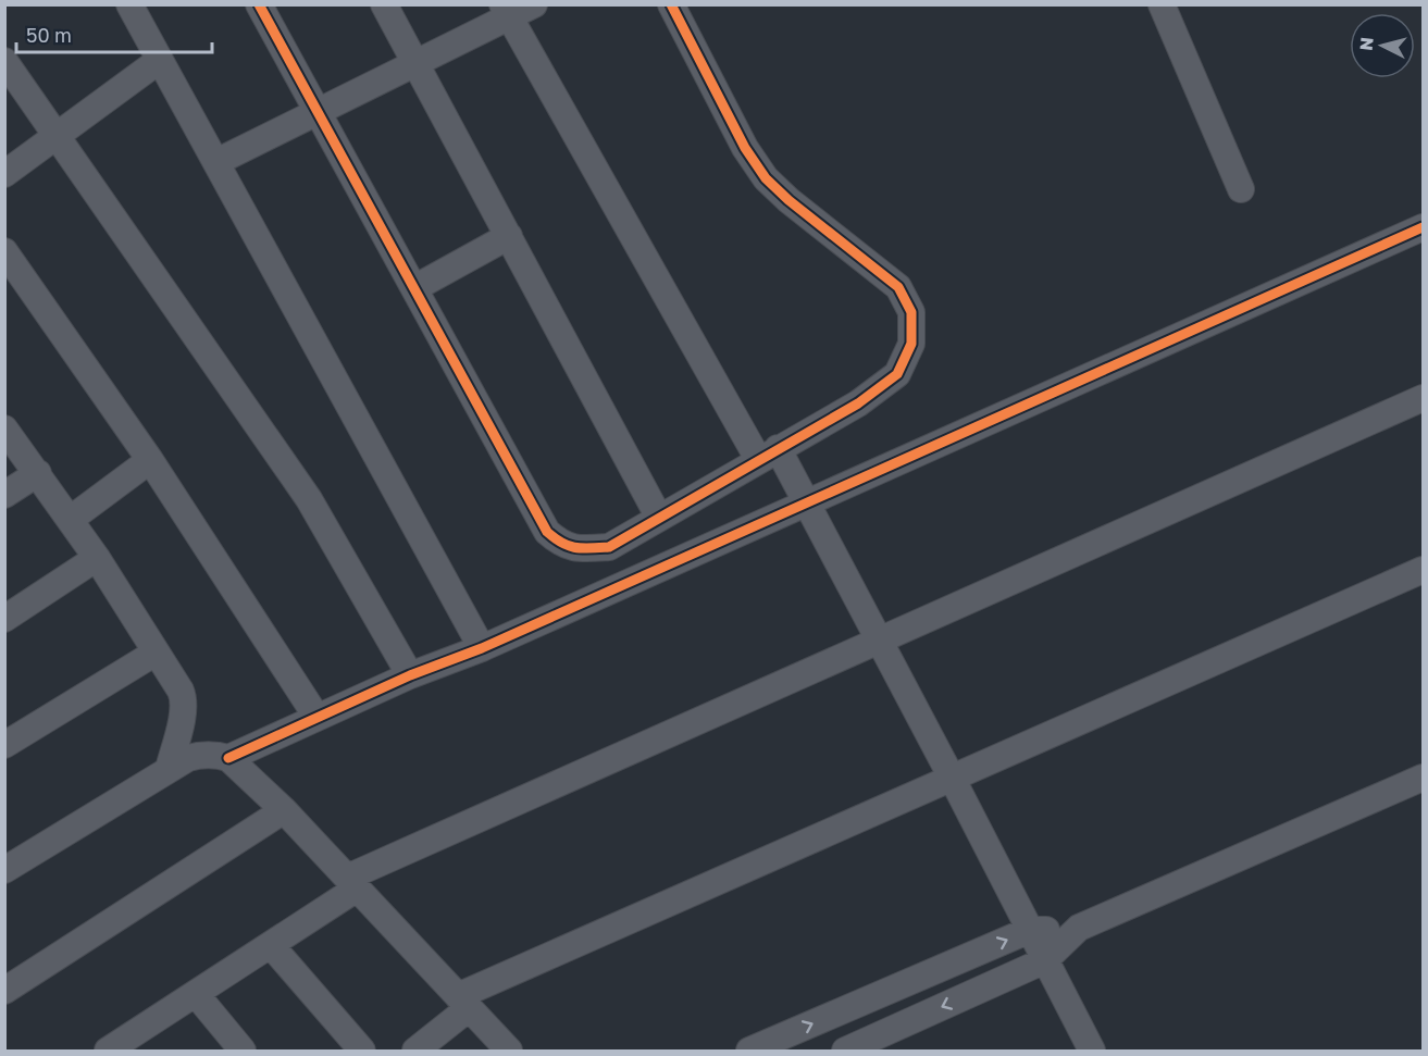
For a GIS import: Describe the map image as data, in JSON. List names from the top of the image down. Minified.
{"scale_bar":"50 m","north":"left"}
